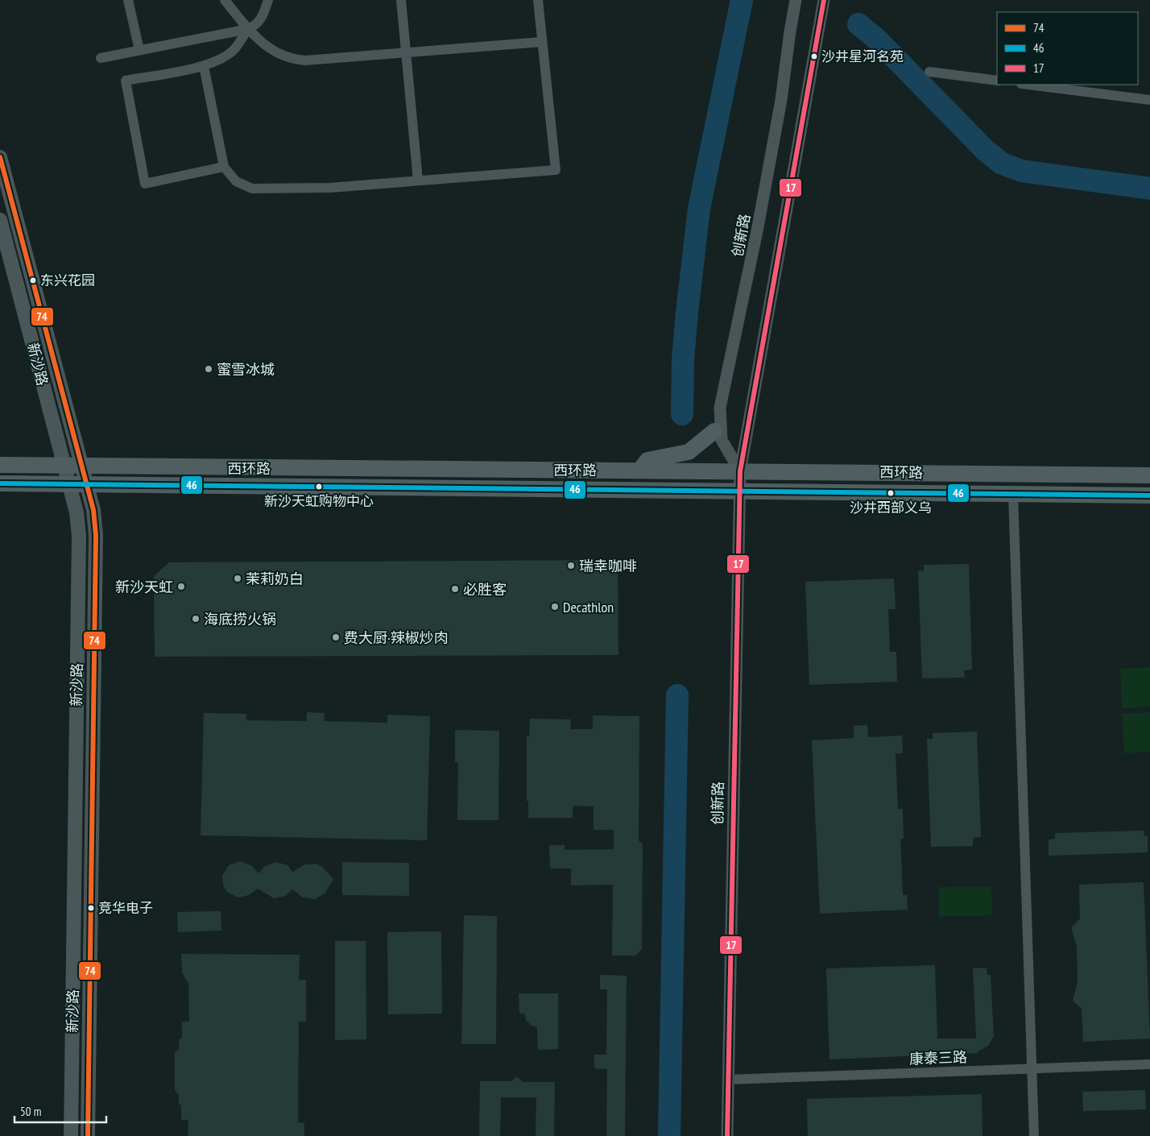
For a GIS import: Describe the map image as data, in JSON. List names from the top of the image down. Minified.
{"streets":{"main road":["新沙路","西环路"],"street":["创新路","康泰三路"]},"crossings":[["创新路","西环路"],["创新路","康泰三路"],["新沙路","西环路"]],"places":["沙井星河名苑","东兴花园","蜜雪冰城","新沙天虹购物中心","沙井西部义乌","瑞幸咖啡","茉莉奶白","新沙天虹","必胜客","Decathlon","海底捞火锅","费大厨·辣椒炒肉","竞华电子"],"lines":["transit line 17","transit line 74","transit line 46"],"legend":["74","46","17"],"scale_bar":"50 m"}
